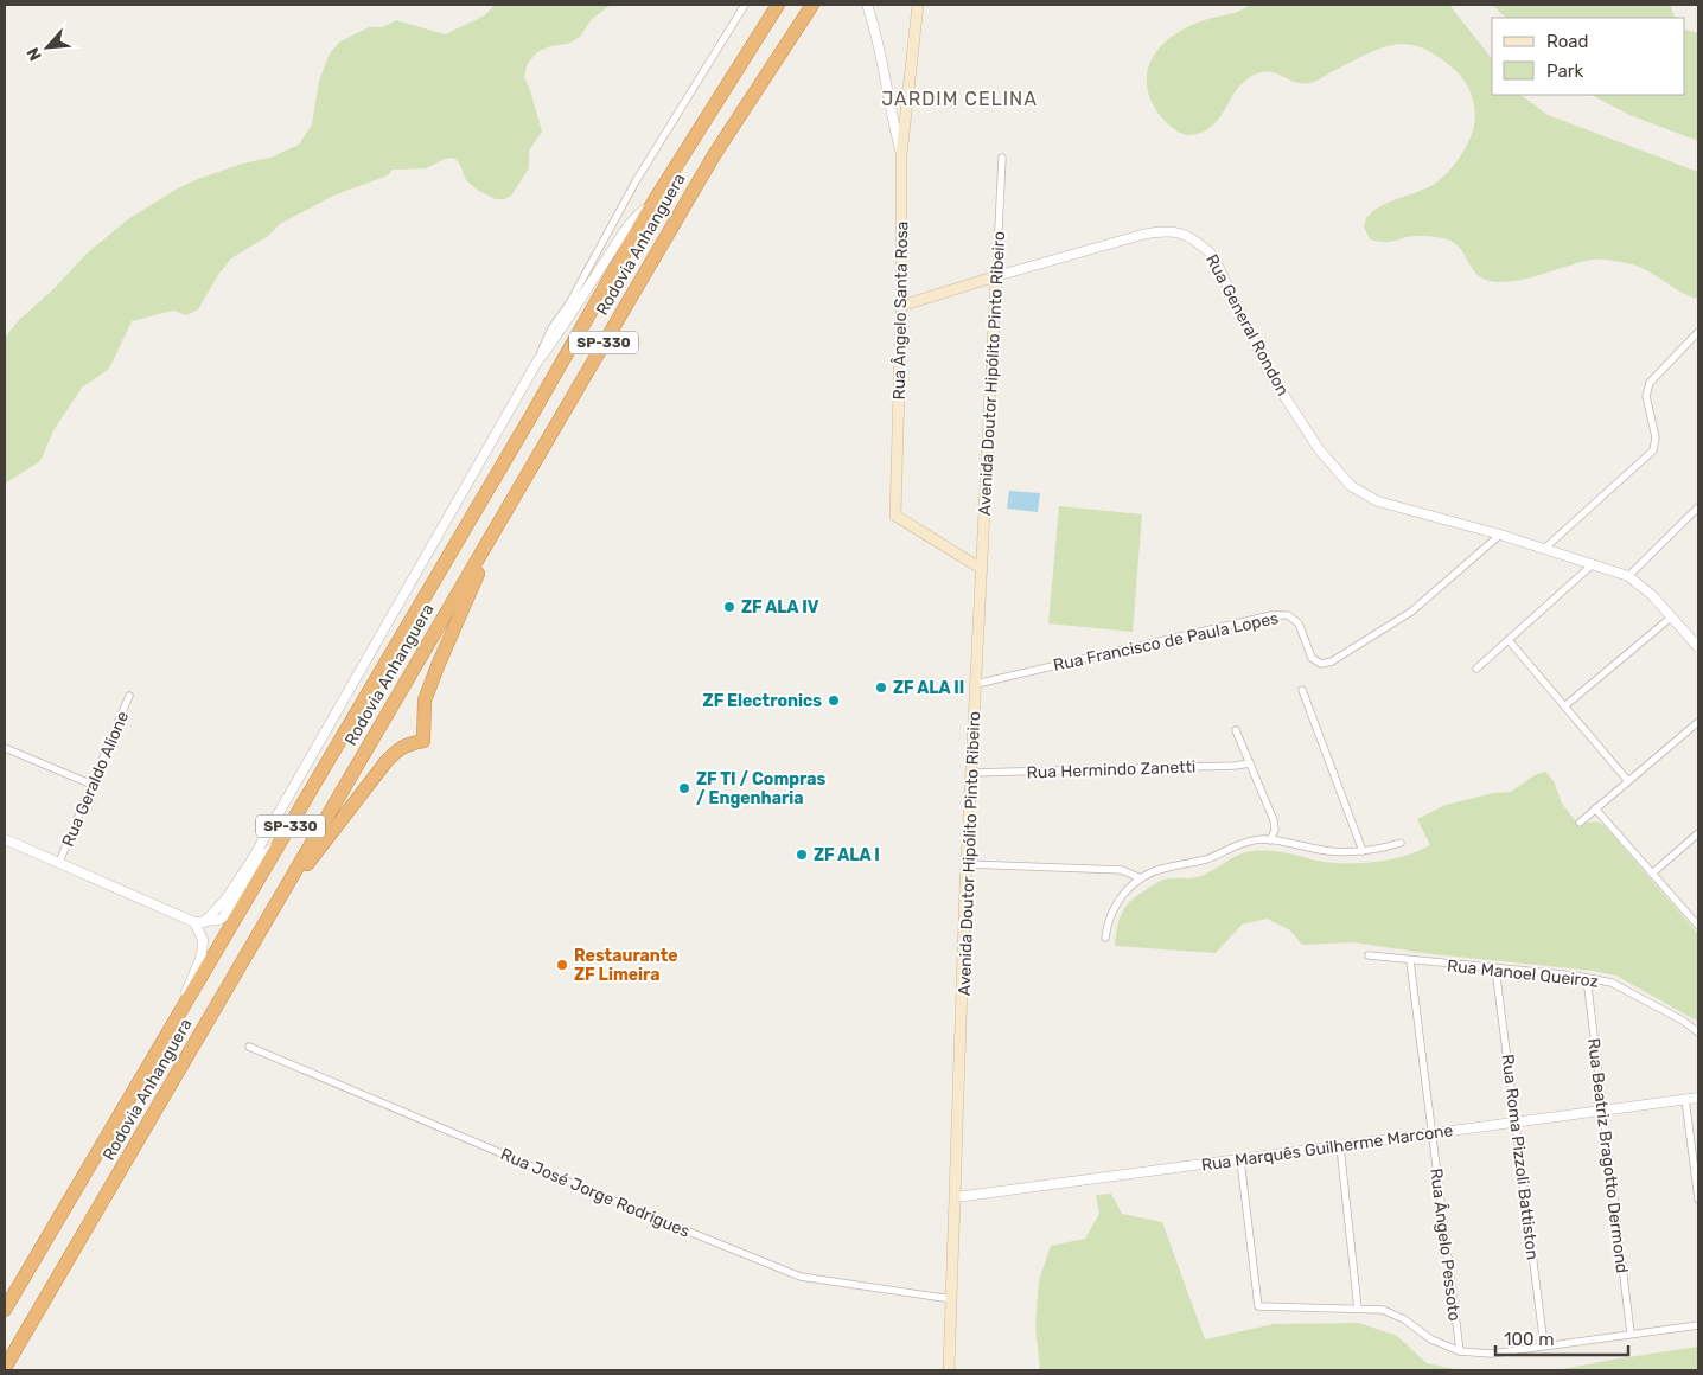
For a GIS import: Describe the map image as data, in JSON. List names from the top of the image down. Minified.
{"streets":{"highway":["Rodovia Anhanguera","SP-330"],"main road":["Rua Ângelo Santa Rosa","Rua General Rondon","Avenida Doutor Hipólito Pinto Ribeiro"],"street":["Rua Francisco de Paula Lopes","Rua Hermindo Zanetti","Rua Geraldo Alione","Rua Manoel Queiroz","Rua Marquês Guilherme Marcone","Rua Beatriz Bragotto Dermond","Rua Roma Pizzoli Battiston","Rua José Jorge Rodrigues","Rua Ângelo Pessoto"]},"crossings":[["Rua Ângelo Santa Rosa","Rua General Rondon"],["Rua Ângelo Santa Rosa","Avenida Doutor Hipólito Pinto Ribeiro"],["Rua General Rondon","Avenida Doutor Hipólito Pinto Ribeiro"],["Rua General Rondon","Rua Francisco de Paula Lopes"],["Avenida Doutor Hipólito Pinto Ribeiro","Rua Francisco de Paula Lopes"],["Avenida Doutor Hipólito Pinto Ribeiro","Rua Hermindo Zanetti"],["Avenida Doutor Hipólito Pinto Ribeiro","Rua Marquês Guilherme Marcone"],["Avenida Doutor Hipólito Pinto Ribeiro","Rua José Jorge Rodrigues"],["Rua Manoel Queiroz","Rua Beatriz Bragotto Dermond"],["Rua Manoel Queiroz","Rua Roma Pizzoli Battiston"],["Rua Manoel Queiroz","Rua Ângelo Pessoto"],["Rua Marquês Guilherme Marcone","Rua Beatriz Bragotto Dermond"],["Rua Marquês Guilherme Marcone","Rua Roma Pizzoli Battiston"],["Rua Marquês Guilherme Marcone","Rua Ângelo Pessoto"]],"districts":["JARDIM CELINA"],"places":["ZF ALA IV","ZF ALA II","ZF Electronics","ZF TI / Compras / Engenharia","ZF ALA I","Restaurante ZF Limeira"],"legend":["Road","Park"],"scale_bar":"100 m","north":"bottom left"}
